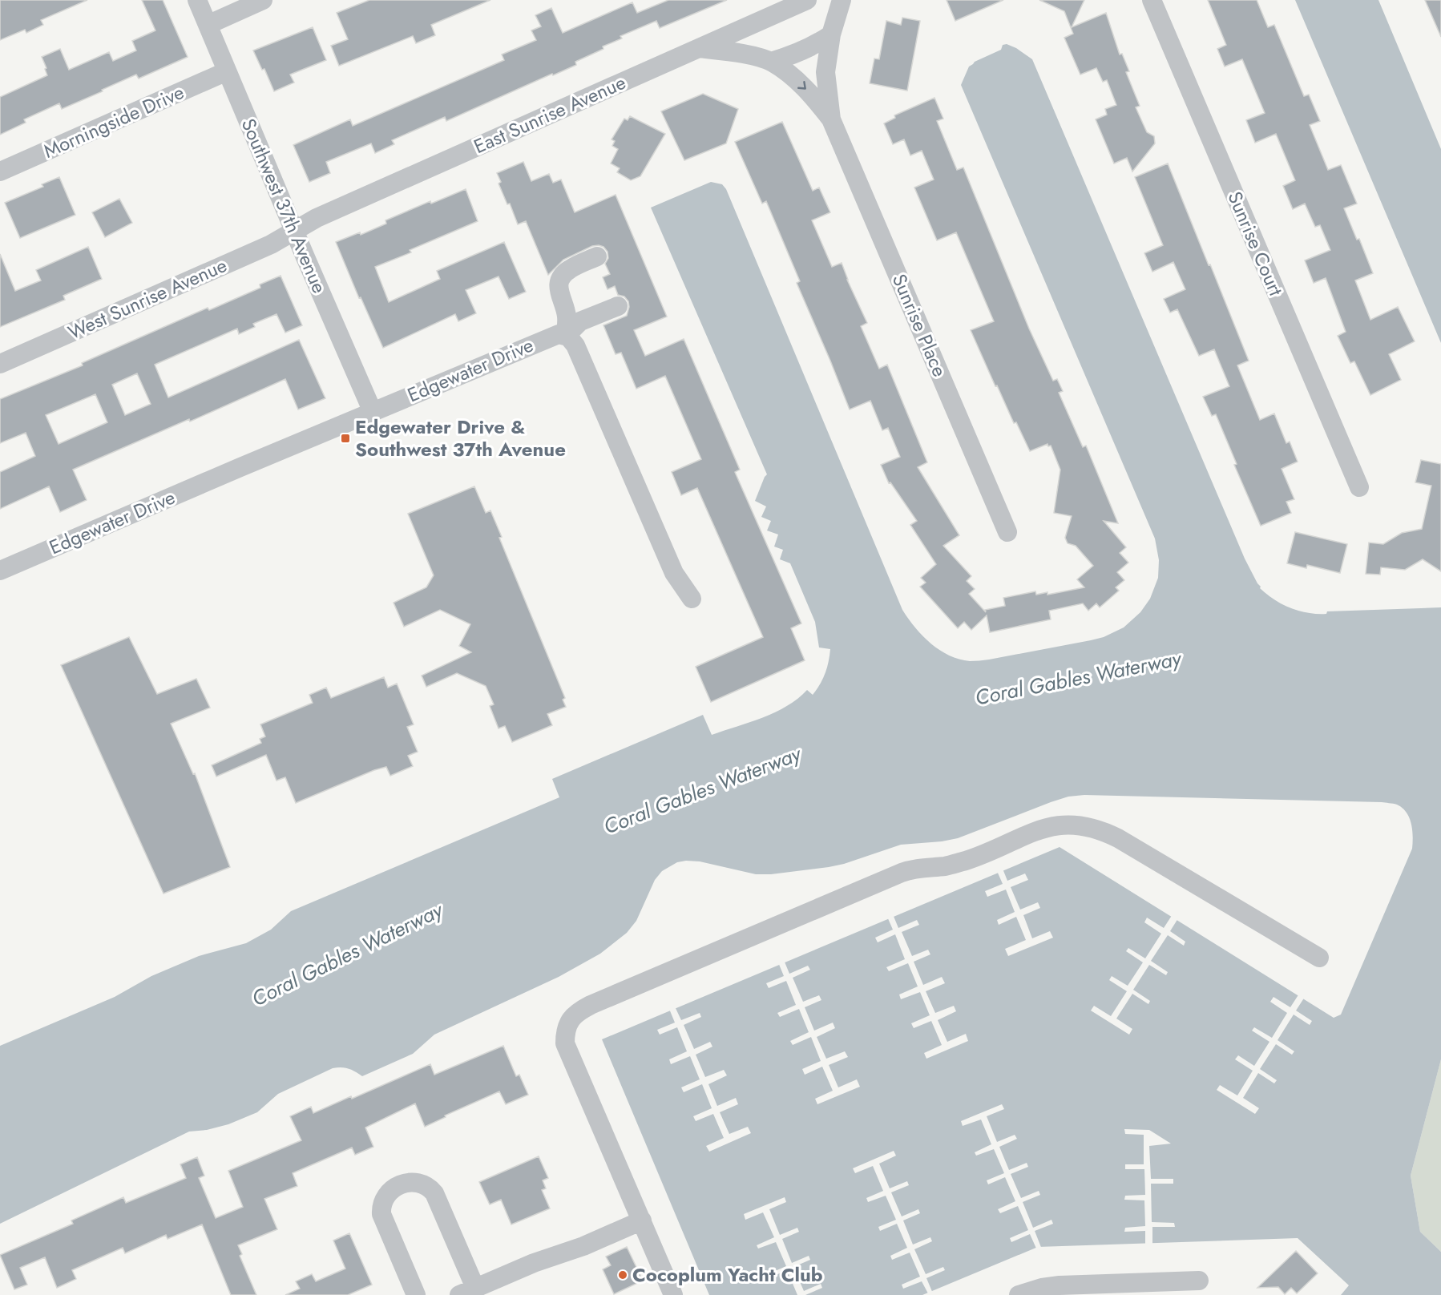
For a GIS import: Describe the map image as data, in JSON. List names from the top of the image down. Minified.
{"streets":{"street":["East Sunrise Avenue","Morningside Drive","Southwest 37th Avenue","Sunrise Court","West Sunrise Avenue","Sunrise Place","Edgewater Drive"]},"crossings":[["East Sunrise Avenue","Southwest 37th Avenue"],["East Sunrise Avenue","West Sunrise Avenue"],["East Sunrise Avenue","Sunrise Place"],["Morningside Drive","Southwest 37th Avenue"],["Southwest 37th Avenue","West Sunrise Avenue"],["Southwest 37th Avenue","Edgewater Drive"]],"water":["Coral Gables Waterway"],"places":{"transit":["Edgewater Drive & Southwest 37th Avenue"],"other":["Cocoplum Yacht Club"]}}
